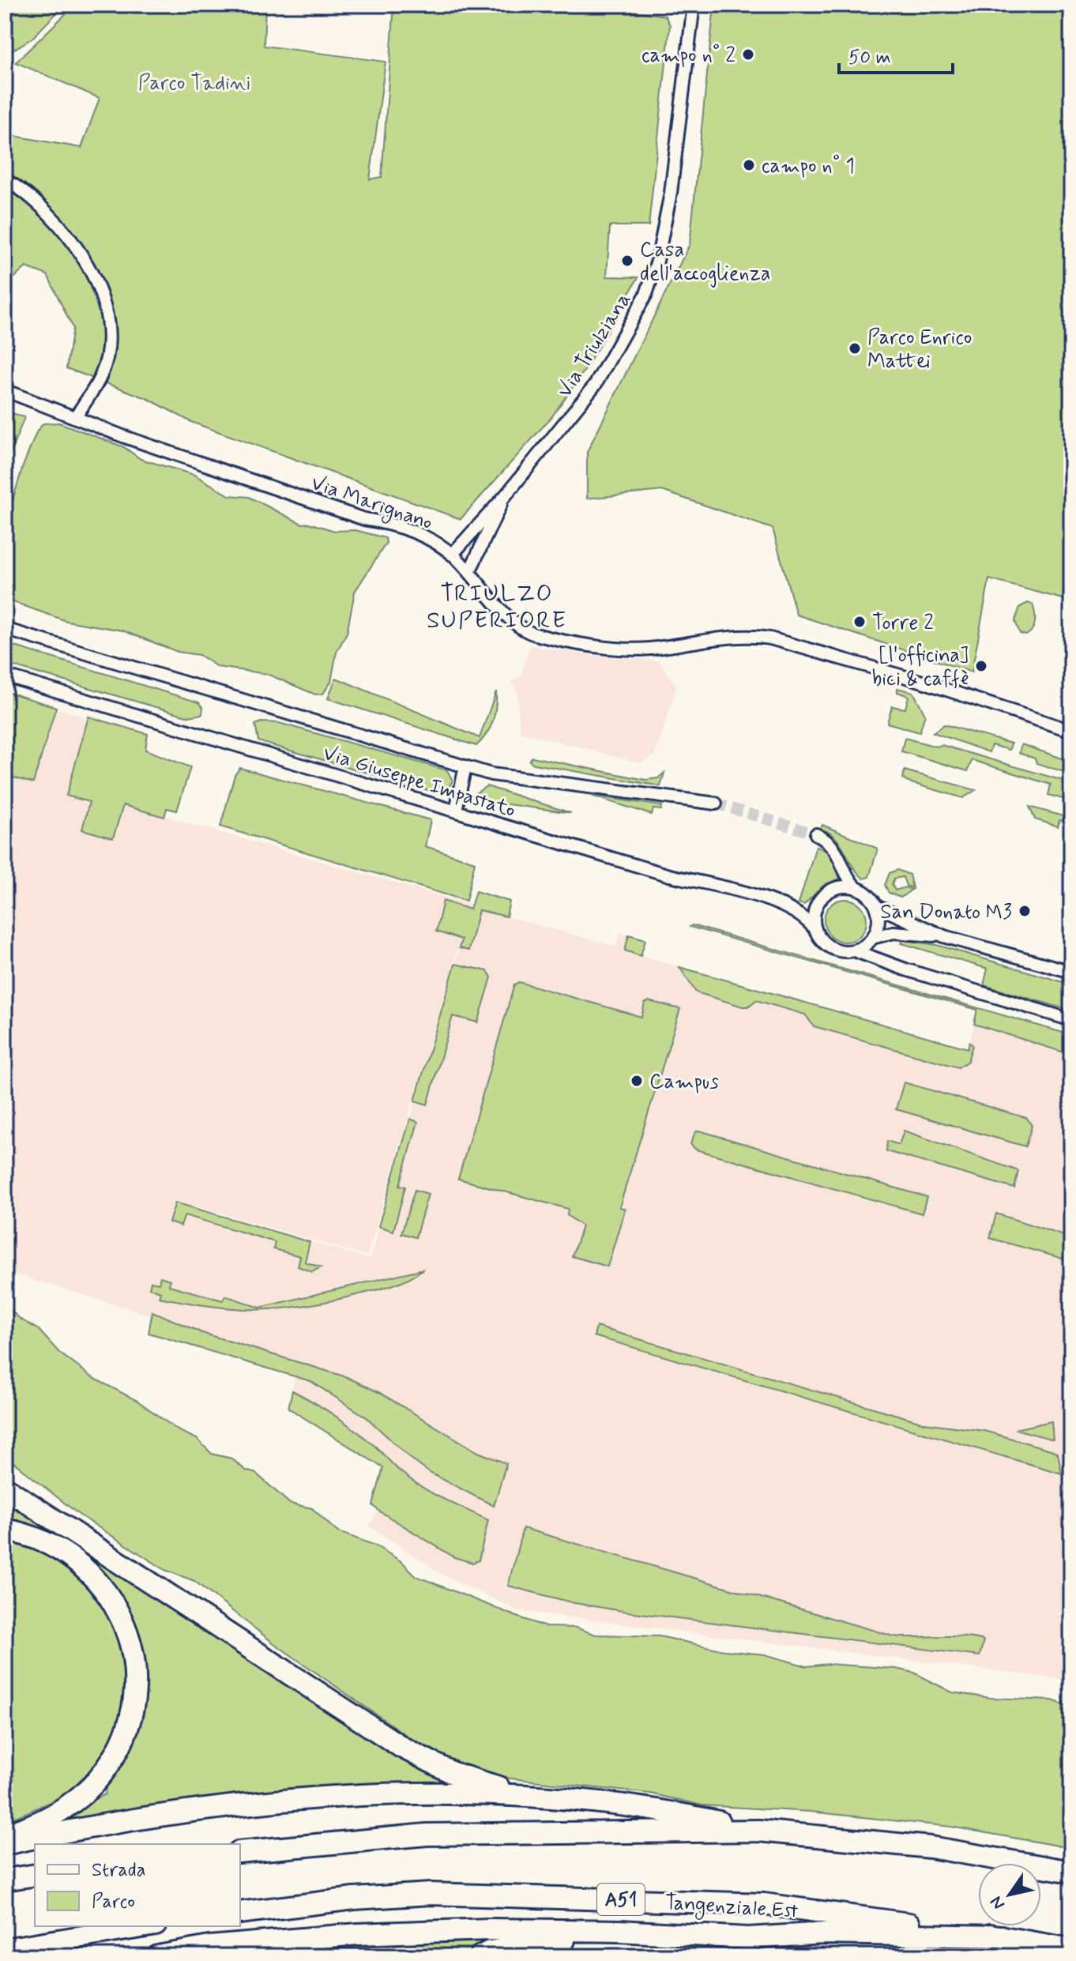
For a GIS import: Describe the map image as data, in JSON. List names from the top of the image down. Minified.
{"streets":{"highway":["A51","Tangenziale Est"],"street":["Via Triulziana","Via Marignano","Via Giuseppe Impastato"]},"crossings":[["Via Triulziana","Via Marignano"]],"districts":["TRIULZO SUPERIORE"],"parks":["Parco Tadini"],"places":["campo n° 2","campo n° 1","Casa dell'accoglienza","Parco Enrico Mattei","Torre 2","[l'officina] bici & caffè","San Donato M3","Campus"],"legend":["Strada","Parco"],"scale_bar":"50 m","north":"bottom left"}
